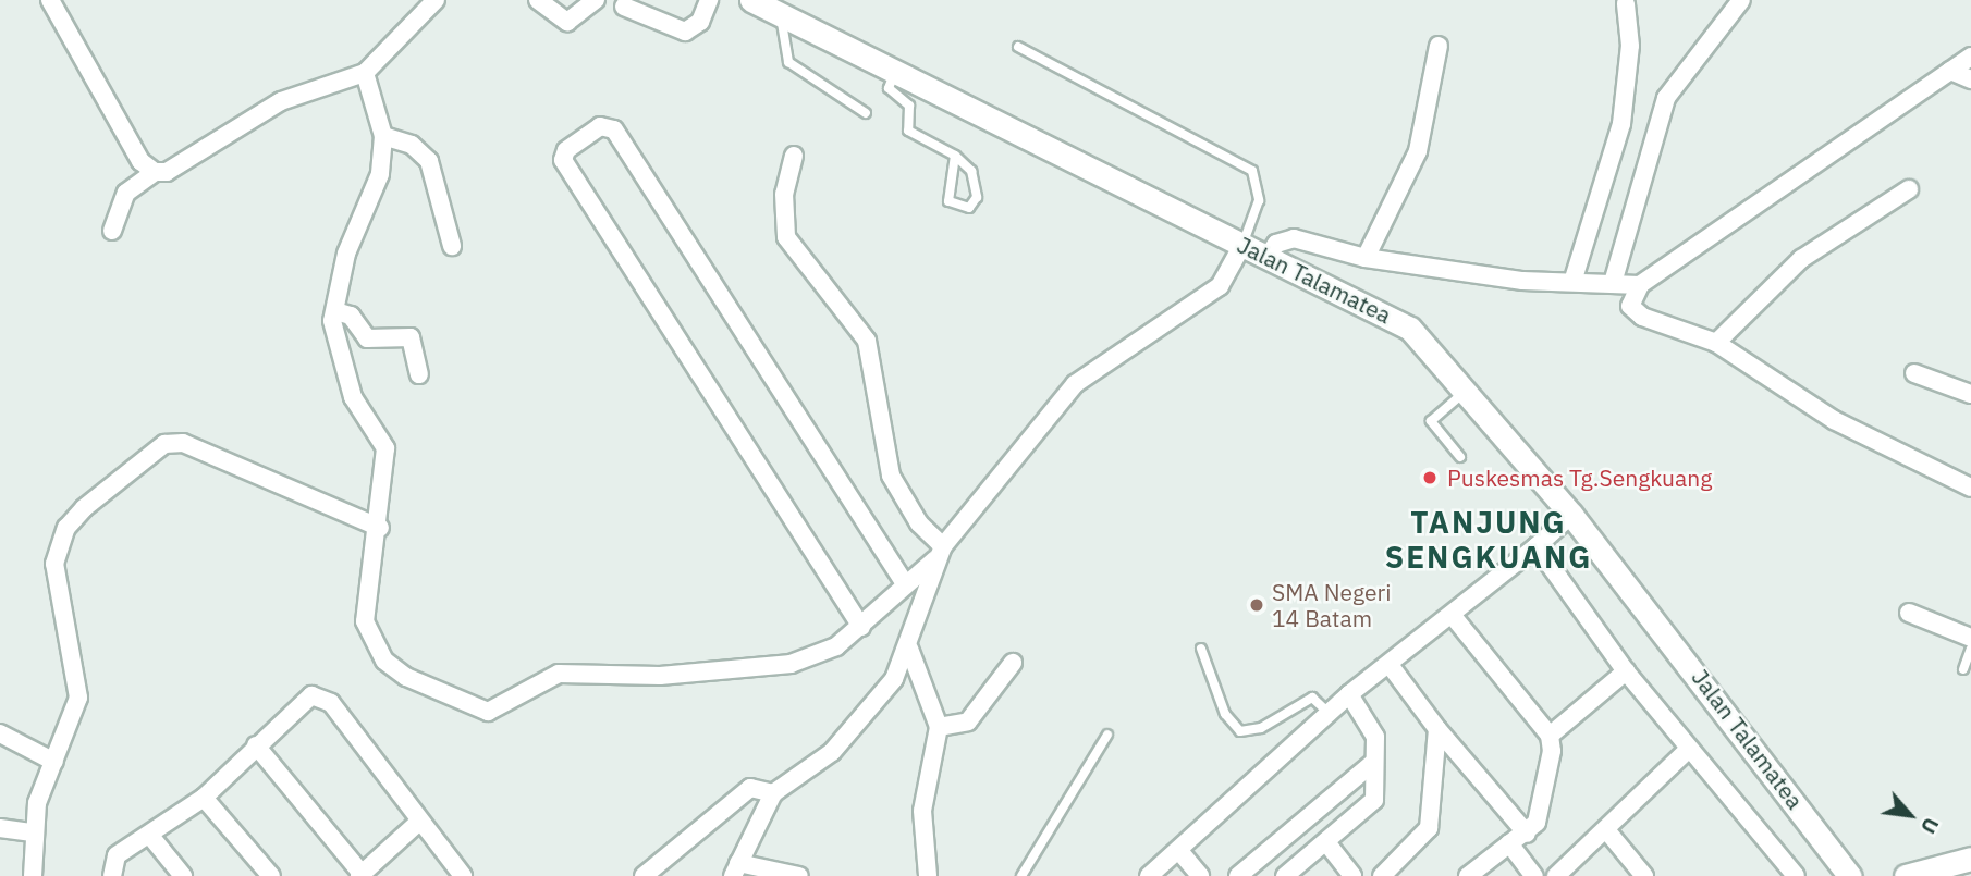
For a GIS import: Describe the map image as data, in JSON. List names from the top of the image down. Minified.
{"streets":{"street":["Jalan Talamatea"]},"districts":["TANJUNG SENGKUANG"],"places":["Puskesmas Tg.Sengkuang","SMA Negeri 14 Batam"],"north":"bottom right"}
